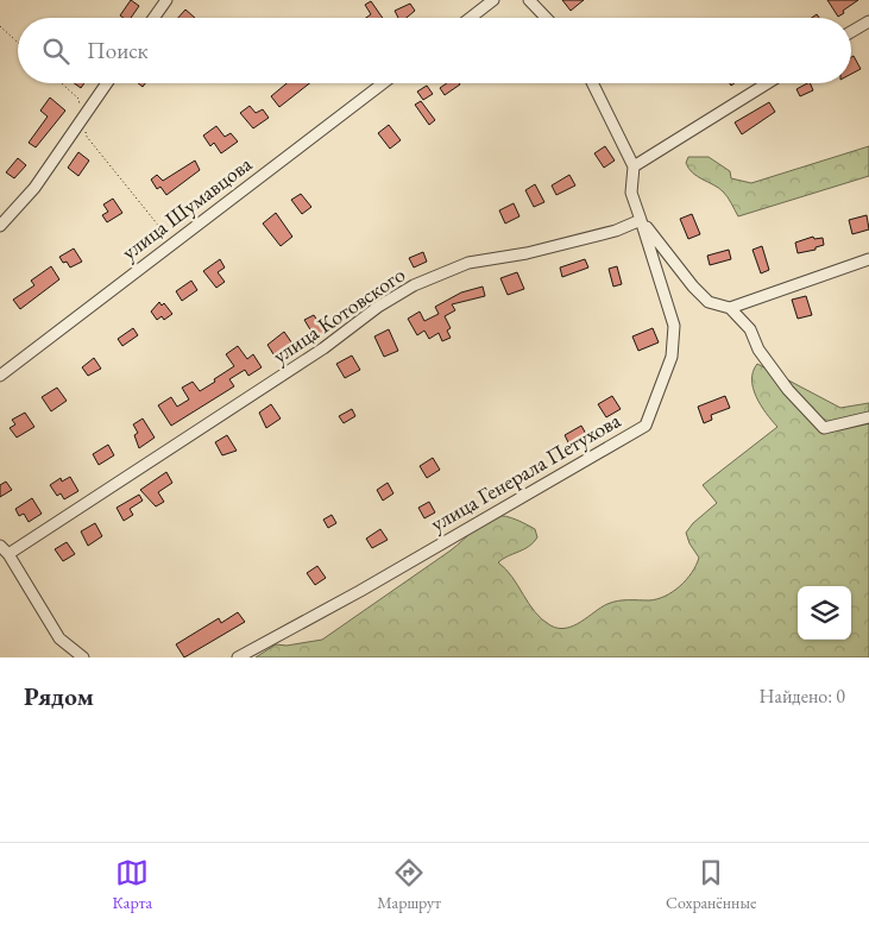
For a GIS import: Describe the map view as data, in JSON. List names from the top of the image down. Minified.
{"streets":{"street":["улица Шумавцова","улица Котовского","улица Генерала Петухова"]},"crossings":[["улица Котовского","улица Генерала Петухова"]],"page":{"search":"Поиск","heading":["Рядом","Найдено: 0"],"nav":["Карта","Маршрут","Сохранённые"]}}
